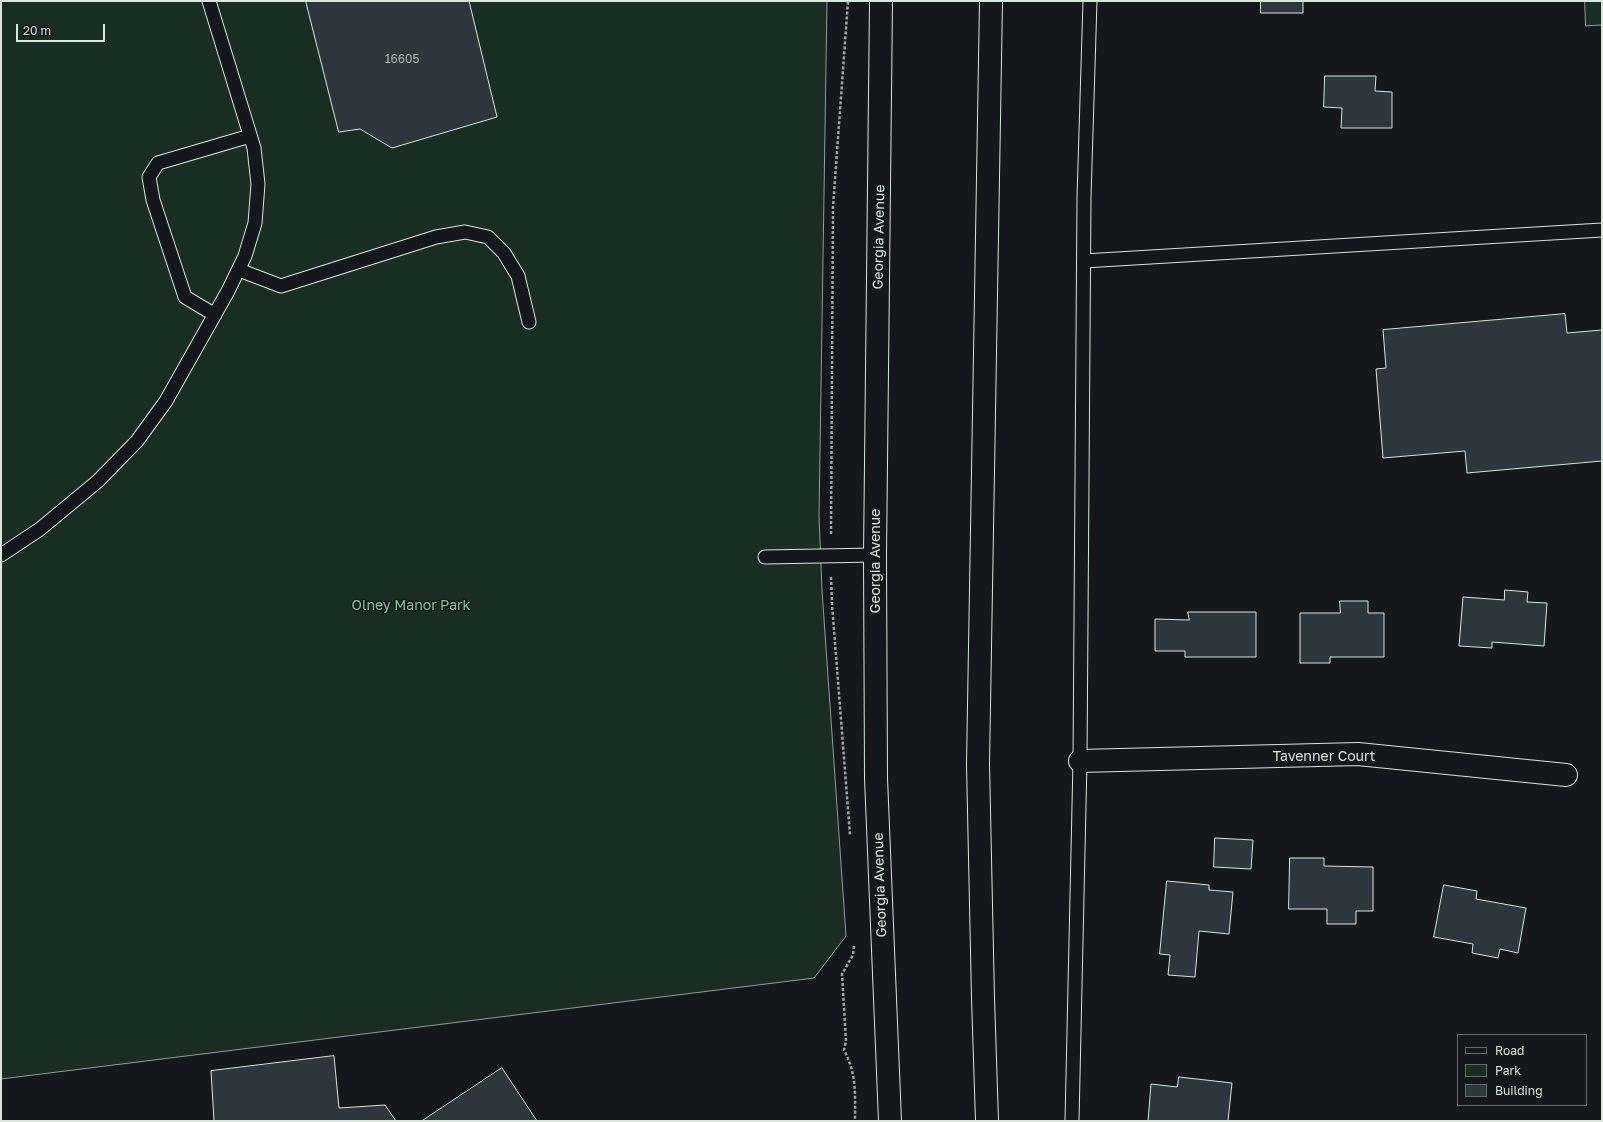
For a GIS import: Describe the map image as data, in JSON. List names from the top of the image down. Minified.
{"streets":{"main road":["Georgia Avenue","Tavenner Court"]},"parks":["Olney Manor Park"],"house_numbers":["16605"],"legend":["Road","Park","Building"],"scale_bar":"20 m"}
